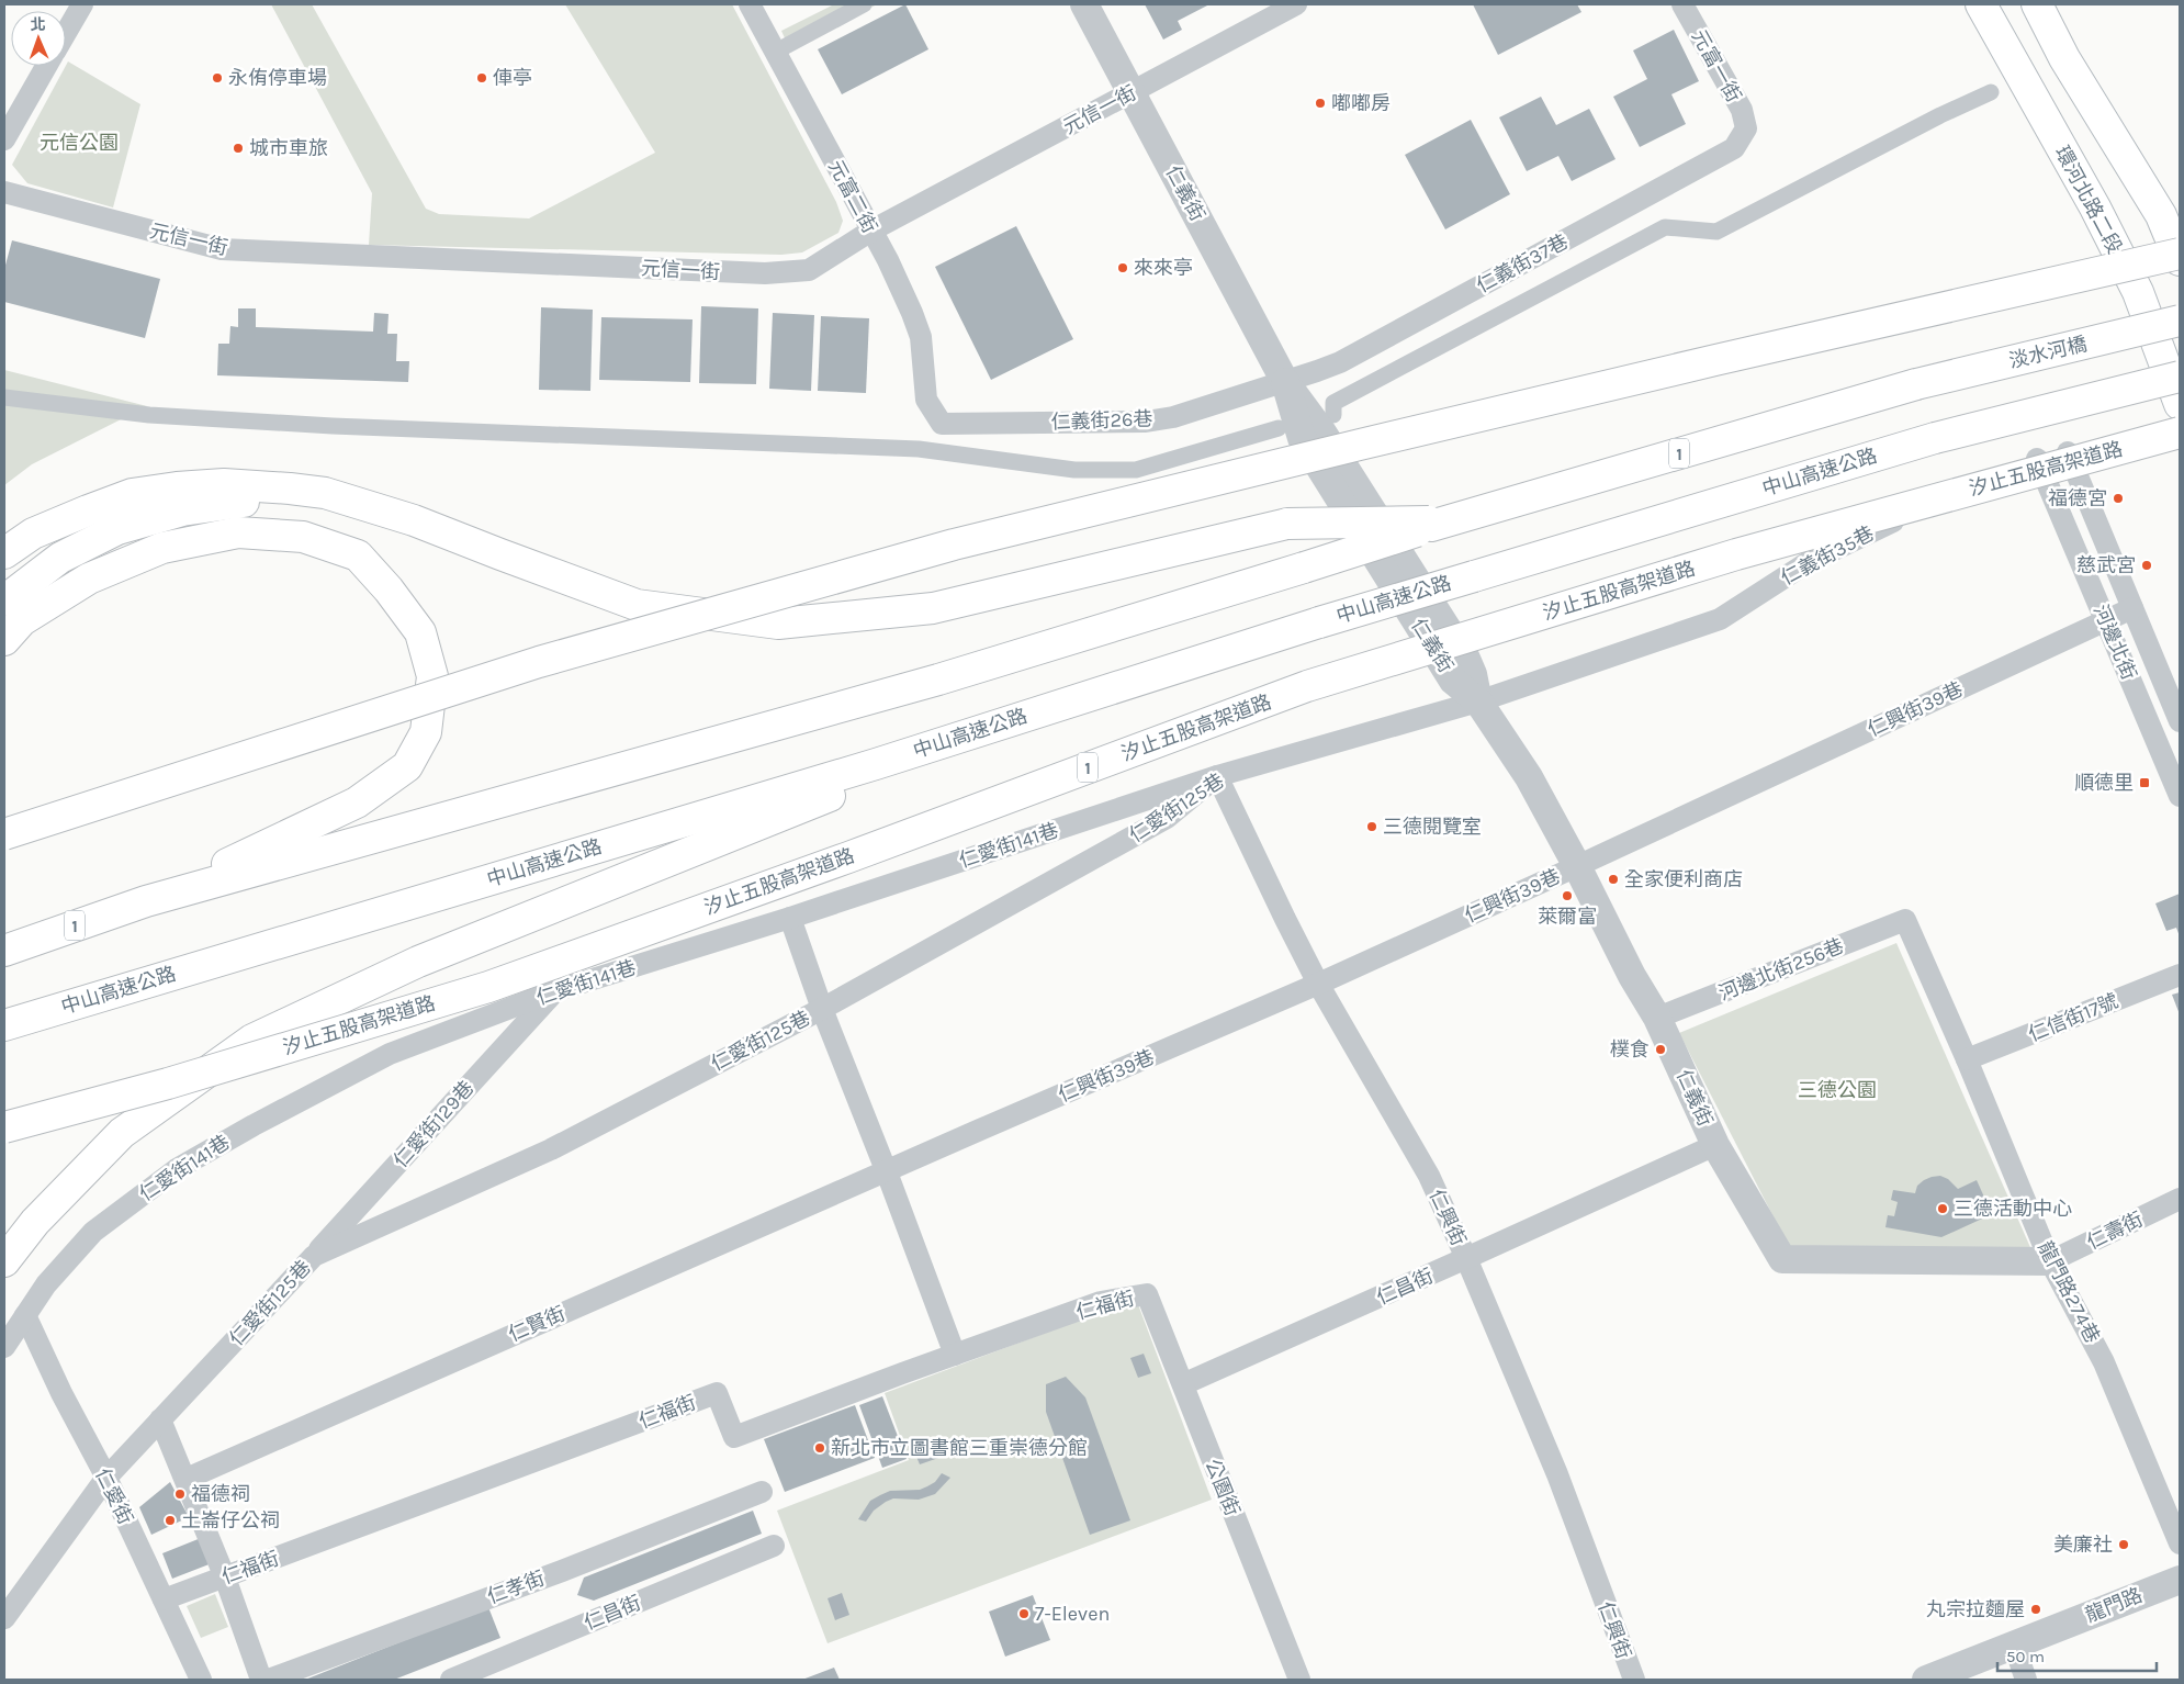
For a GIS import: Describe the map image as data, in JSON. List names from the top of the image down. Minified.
{"streets":{"main road":["環河北路二段","淡水河橋","1","汐止五股高架道路","中山高速公路"],"street":["元富一街","元信一街","仁義街","元富二街","仁義街37巷","仁義街26巷","仁義街35巷","河邊北街","仁興街39巷","仁愛街125巷","仁愛街141巷","河邊北街256巷","仁信街17號","仁愛街129巷","仁興街","仁壽街","仁昌街","龍門路274巷","仁福街","仁賢街","公園街","仁愛街","仁孝街","龍門路"]},"crossings":[["元富一街","仁義街37巷"],["元信一街","仁義街"],["元信一街","元富二街"],["仁義街","仁義街37巷"],["仁義街","仁義街26巷"],["仁義街","仁義街35巷"],["仁義街","仁興街39巷"],["仁義街","仁愛街125巷"],["仁義街","河邊北街256巷"],["仁義街","仁壽街"],["仁義街","仁昌街"],["仁義街","龍門路274巷"],["元富二街","仁義街26巷"],["仁義街37巷","仁義街26巷"],["淡水河橋","1"],["仁義街35巷","河邊北街"],["仁義街35巷","仁愛街125巷"],["河邊北街","仁興街39巷"],["仁興街39巷","仁興街"],["仁興街39巷","仁賢街"],["仁愛街125巷","仁愛街141巷"],["仁愛街125巷","仁愛街129巷"],["仁愛街125巷","仁興街"],["仁愛街125巷","仁愛街"],["仁愛街141巷","仁愛街129巷"],["仁愛街141巷","仁興街"],["仁愛街141巷","仁愛街"],["河邊北街256巷","龍門路274巷"],["仁信街17號","龍門路274巷"],["仁興街","仁昌街"],["仁壽街","龍門路274巷"],["仁昌街","公園街"],["仁福街","公園街"],["仁福街","仁愛街"]],"parks":["元信公園","三德公園"],"places":{"other":["永侑停車場","俥亭","嘟嘟房","城市車旅","來來亭","福德宮","慈武宮","三德閱覽室","全家便利商店","萊爾富","樸食","三德活動中心","新北市立圖書館三重崇德分館","福德祠","土崙仔公祠","美廉社","丸宗拉麵屋","7-Eleven"],"transit":["順德里"]},"scale_bar":"50 m","north":"top"}
